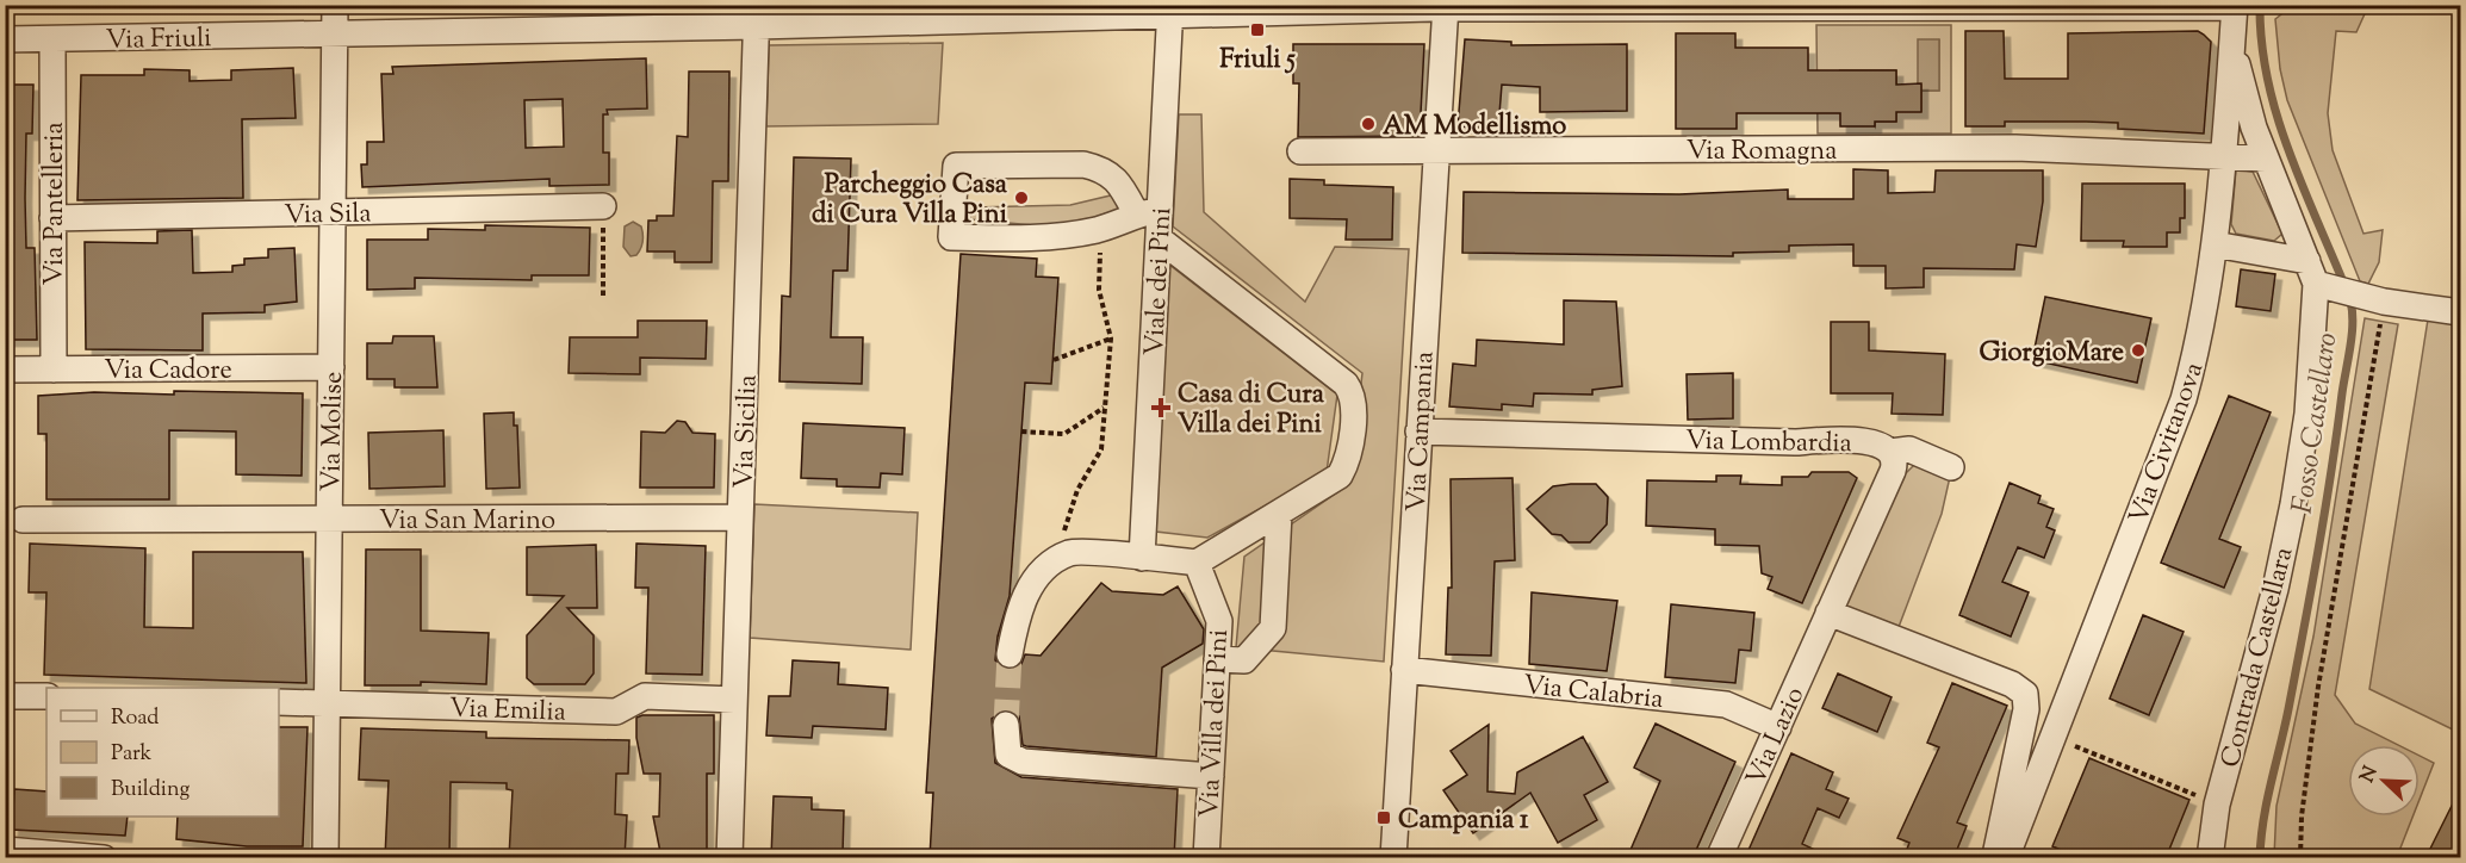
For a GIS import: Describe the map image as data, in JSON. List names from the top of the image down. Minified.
{"streets":{"street":["Via Friuli","Via Romagna","Via Pantelleria","Via Sila","Viale dei Pini","Via Cadore","Via Molise","Via Sicilia","Via Campania","Via Lombardia","Via Civitanova","Via San Marino","Contrada Castellara","Via Calabria","Via Emilia","Via Villa dei Pini","Via Lazio"]},"crossings":[["Via Friuli","Via Pantelleria"],["Via Friuli","Viale dei Pini"],["Via Friuli","Via Molise"],["Via Friuli","Via Sicilia"],["Via Friuli","Via Campania"],["Via Friuli","Via Civitanova"],["Via Romagna","Via Campania"],["Via Romagna","Via Civitanova"],["Via Pantelleria","Via Sila"],["Via Pantelleria","Via Cadore"],["Via Sila","Via Molise"],["Via Cadore","Via Molise"],["Via Molise","Via San Marino"],["Via Molise","Via Emilia"],["Via Sicilia","Via San Marino"],["Via Sicilia","Via Emilia"],["Via Campania","Via Lombardia"],["Via Campania","Via Calabria"],["Via Lombardia","Via Lazio"],["Via Calabria","Via Lazio"]],"water":["Fosso Castellaro"],"places":{"transit":["Friuli 5","Campania 1"],"other":["AM Modellismo","Parcheggio Casa di Cura Villa Pini","GiorgioMare"],"health":["Casa di Cura Villa dei Pini"]},"legend":["Road","Park","Building"],"north":"top left"}
